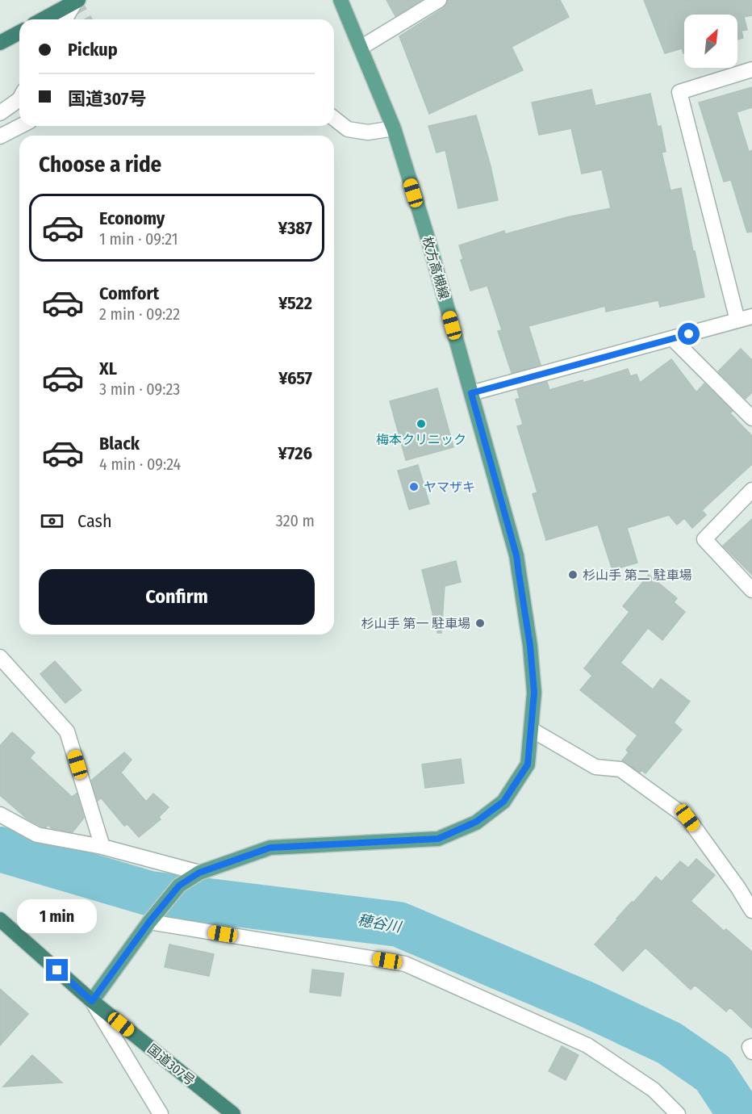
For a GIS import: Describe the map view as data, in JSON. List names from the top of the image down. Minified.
{"streets":{"highway":["国道307号"],"main road":["枚方高槻線"]},"crossings":[["枚方高槻線","国道307号"]],"water":["穂谷川"],"places":["梅本クリニック","ヤマザキ","杉山手 第二 駐車場","杉山手 第一 駐車場"],"north":"top right","page":{"banner":["Pickup","国道307号"],"heading":"Choose a ride","list":[{"name":"Economy","note":"1 min · 09:21","value":"¥387"},{"name":"Comfort","note":"2 min · 09:22","value":"¥522"},{"name":"XL","note":"3 min · 09:23","value":"¥657"},{"name":"Black","note":"4 min · 09:24","value":"¥726"}],"pay":["Cash","320 m"],"buttons":"Confirm","bubble":"1 min"}}
